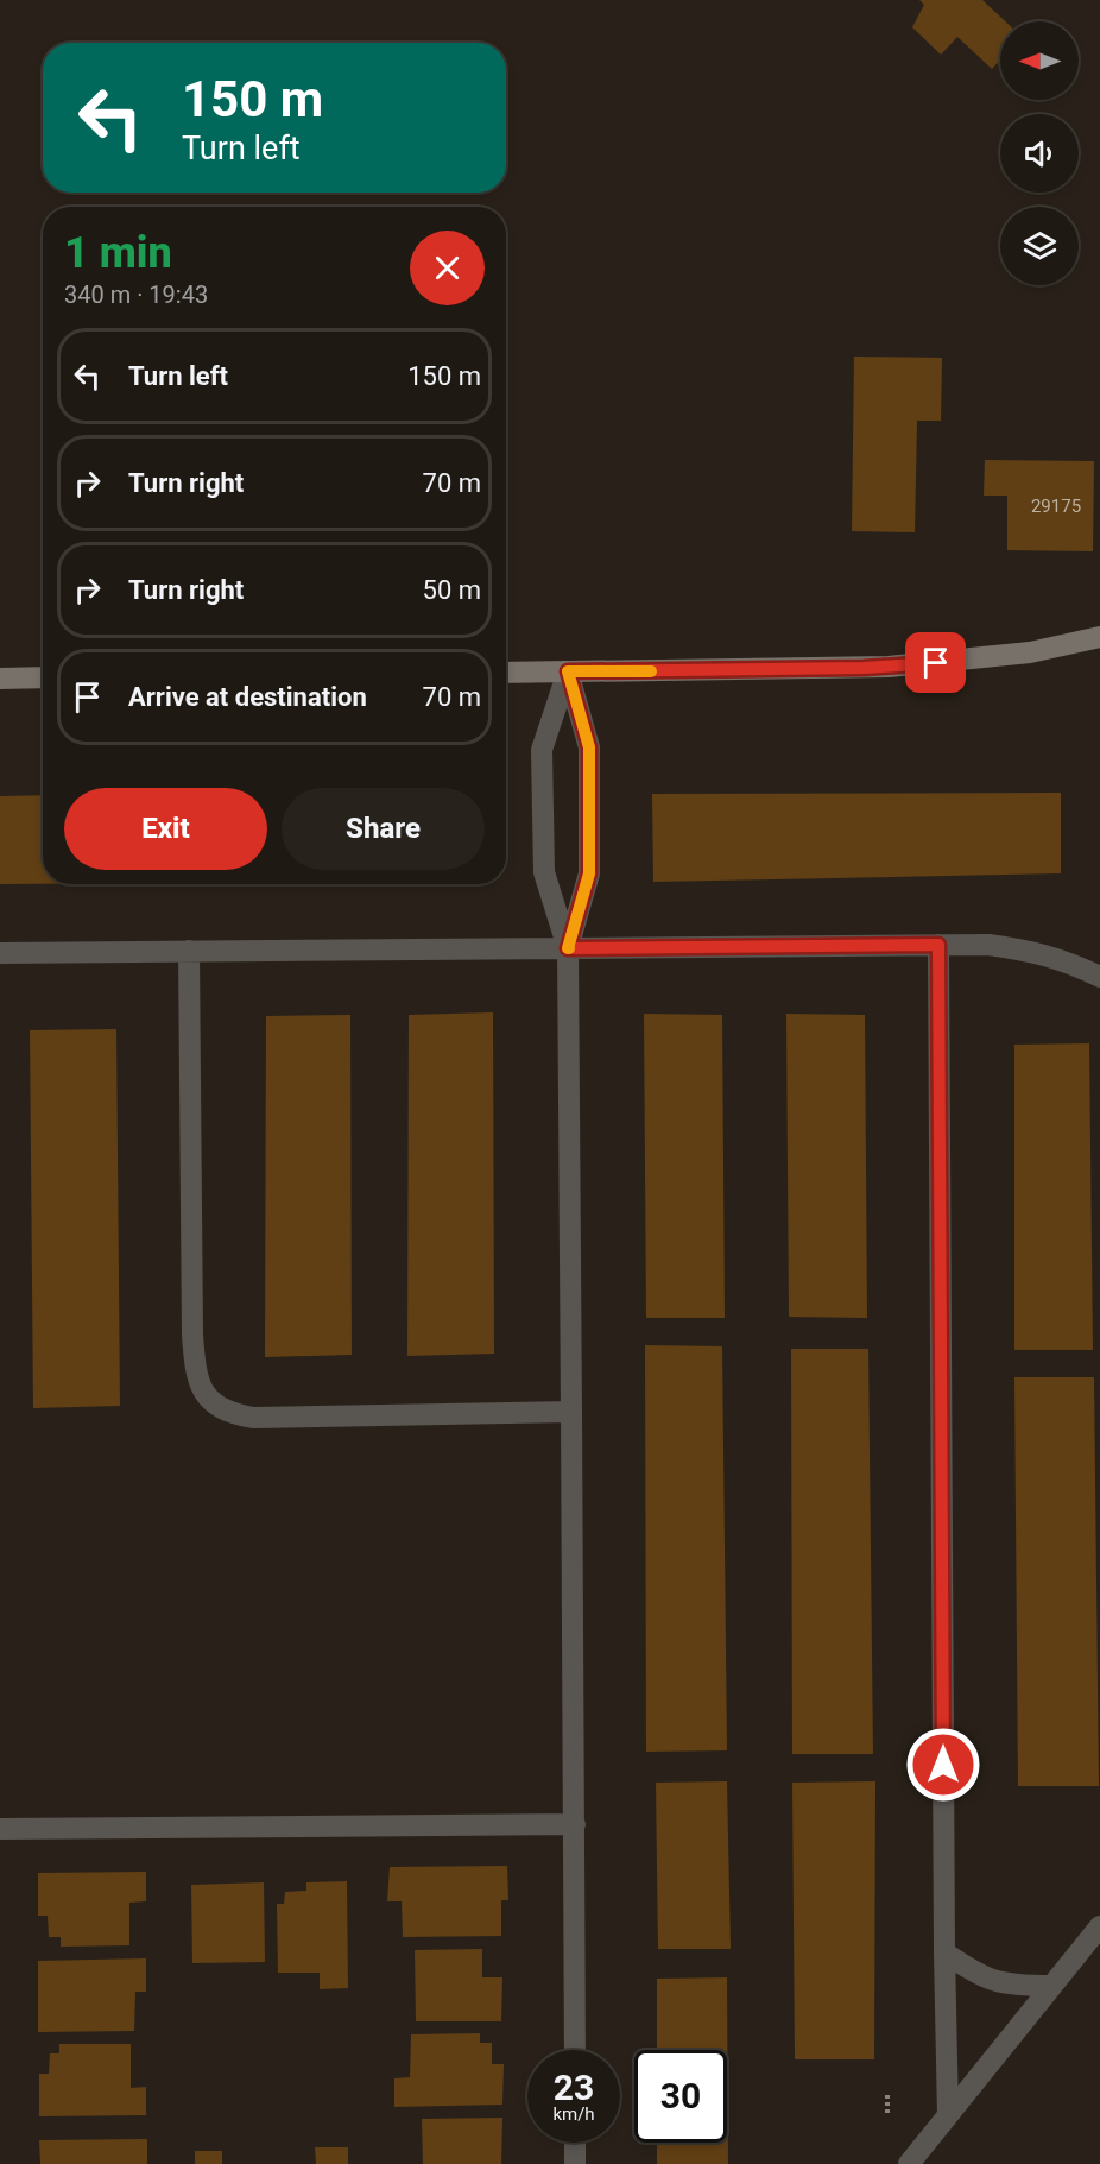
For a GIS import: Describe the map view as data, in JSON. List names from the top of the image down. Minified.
{"house_numbers":["29175"],"north":"left","page":{"turn":["150 m","Turn left"],"heading":["1 min","340 m · 19:43"],"list":[{"name":"Turn left","value":"150 m"},{"name":"Turn right","value":"70 m"},{"name":"Turn right","value":"50 m"},{"name":"Arrive at destination","value":"70 m"}],"buttons":["Exit","Share"],"speed":"23 km/h","limit":"30"}}
